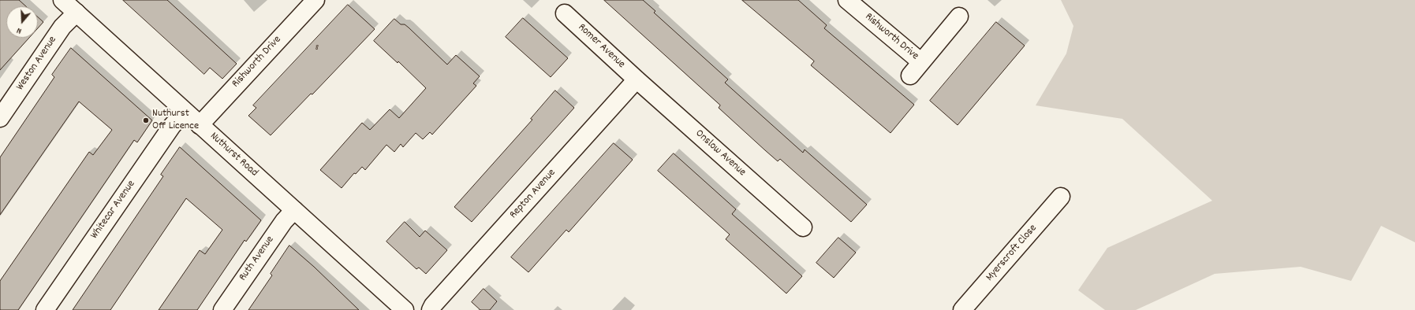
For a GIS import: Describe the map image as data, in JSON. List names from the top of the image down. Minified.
{"streets":{"street":["Rishworth Drive","Romer Avenue","Weston Avenue","Onslow Avenue","Nuthurst Road","Repton Avenue","Whitecar Avenue","Myerscroft Close","Ruth Avenue"]},"crossings":[["Rishworth Drive","Nuthurst Road"],["Romer Avenue","Onslow Avenue"],["Romer Avenue","Repton Avenue"],["Weston Avenue","Nuthurst Road"],["Onslow Avenue","Repton Avenue"],["Nuthurst Road","Whitecar Avenue"],["Nuthurst Road","Ruth Avenue"]],"places":["Nuthurst Off Licence"],"house_numbers":["8"],"north":"bottom"}
